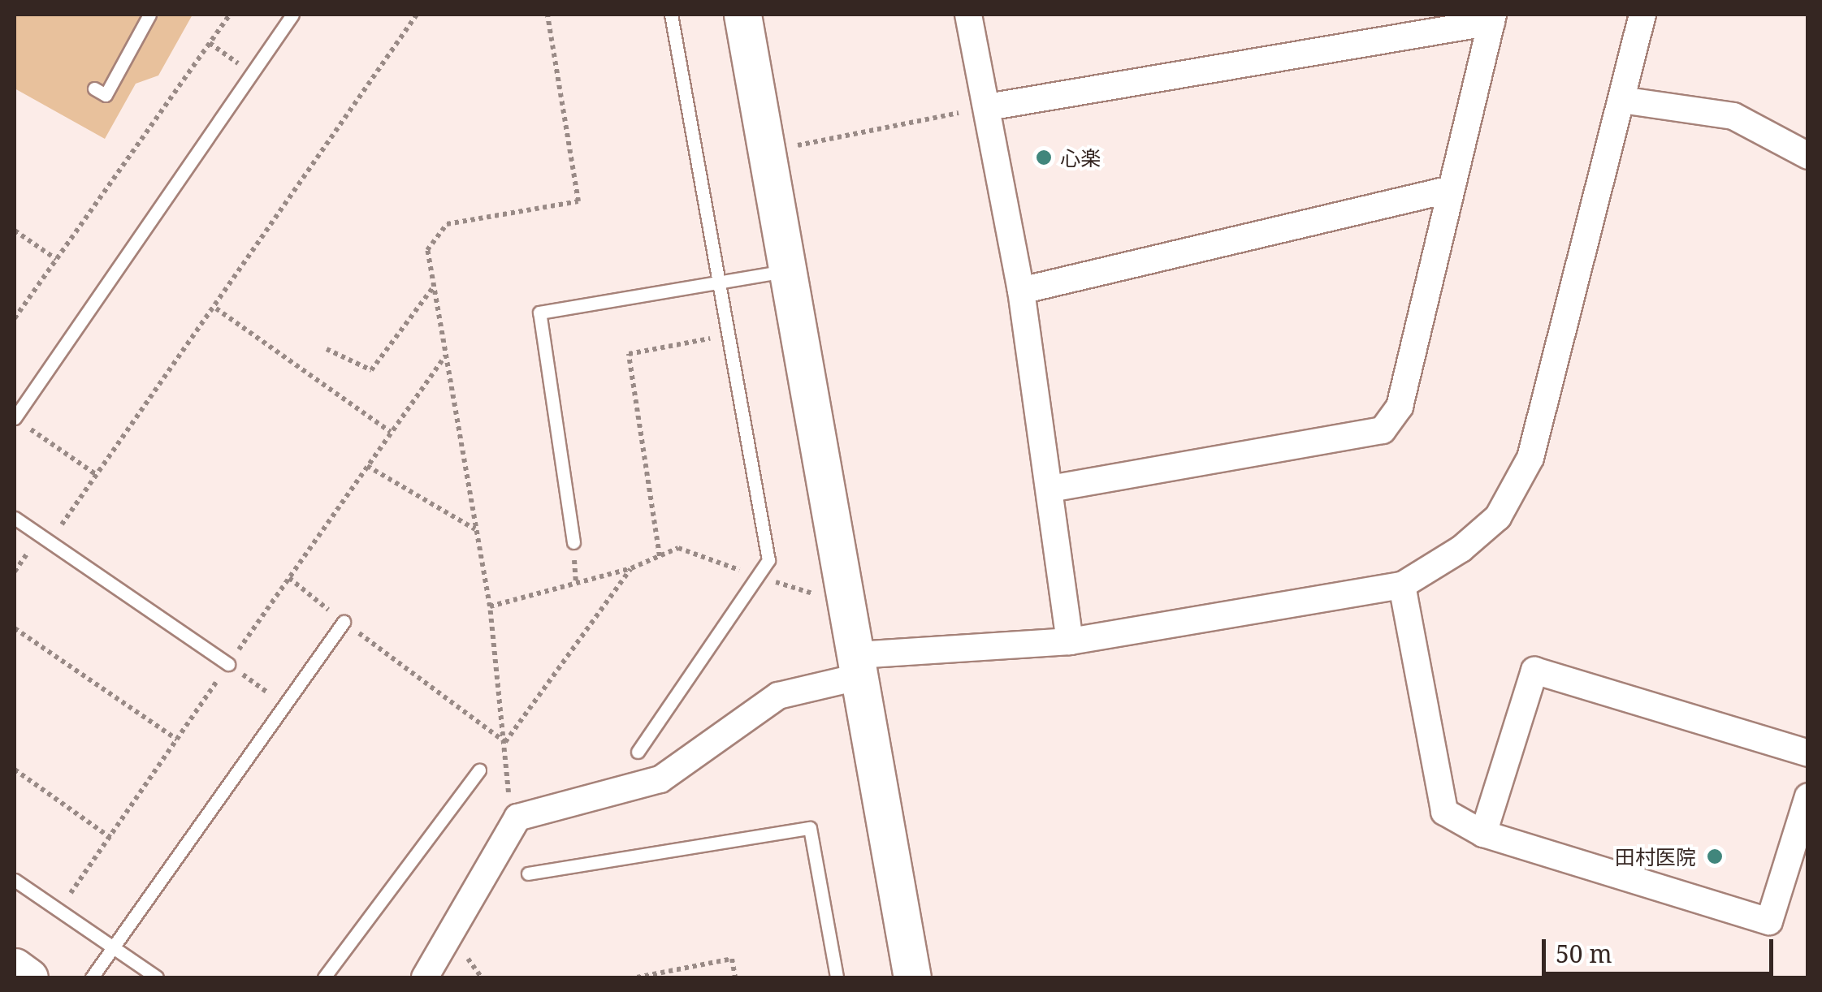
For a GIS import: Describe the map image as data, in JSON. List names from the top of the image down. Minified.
{"places":["心楽","田村医院"],"scale_bar":"50 m"}
